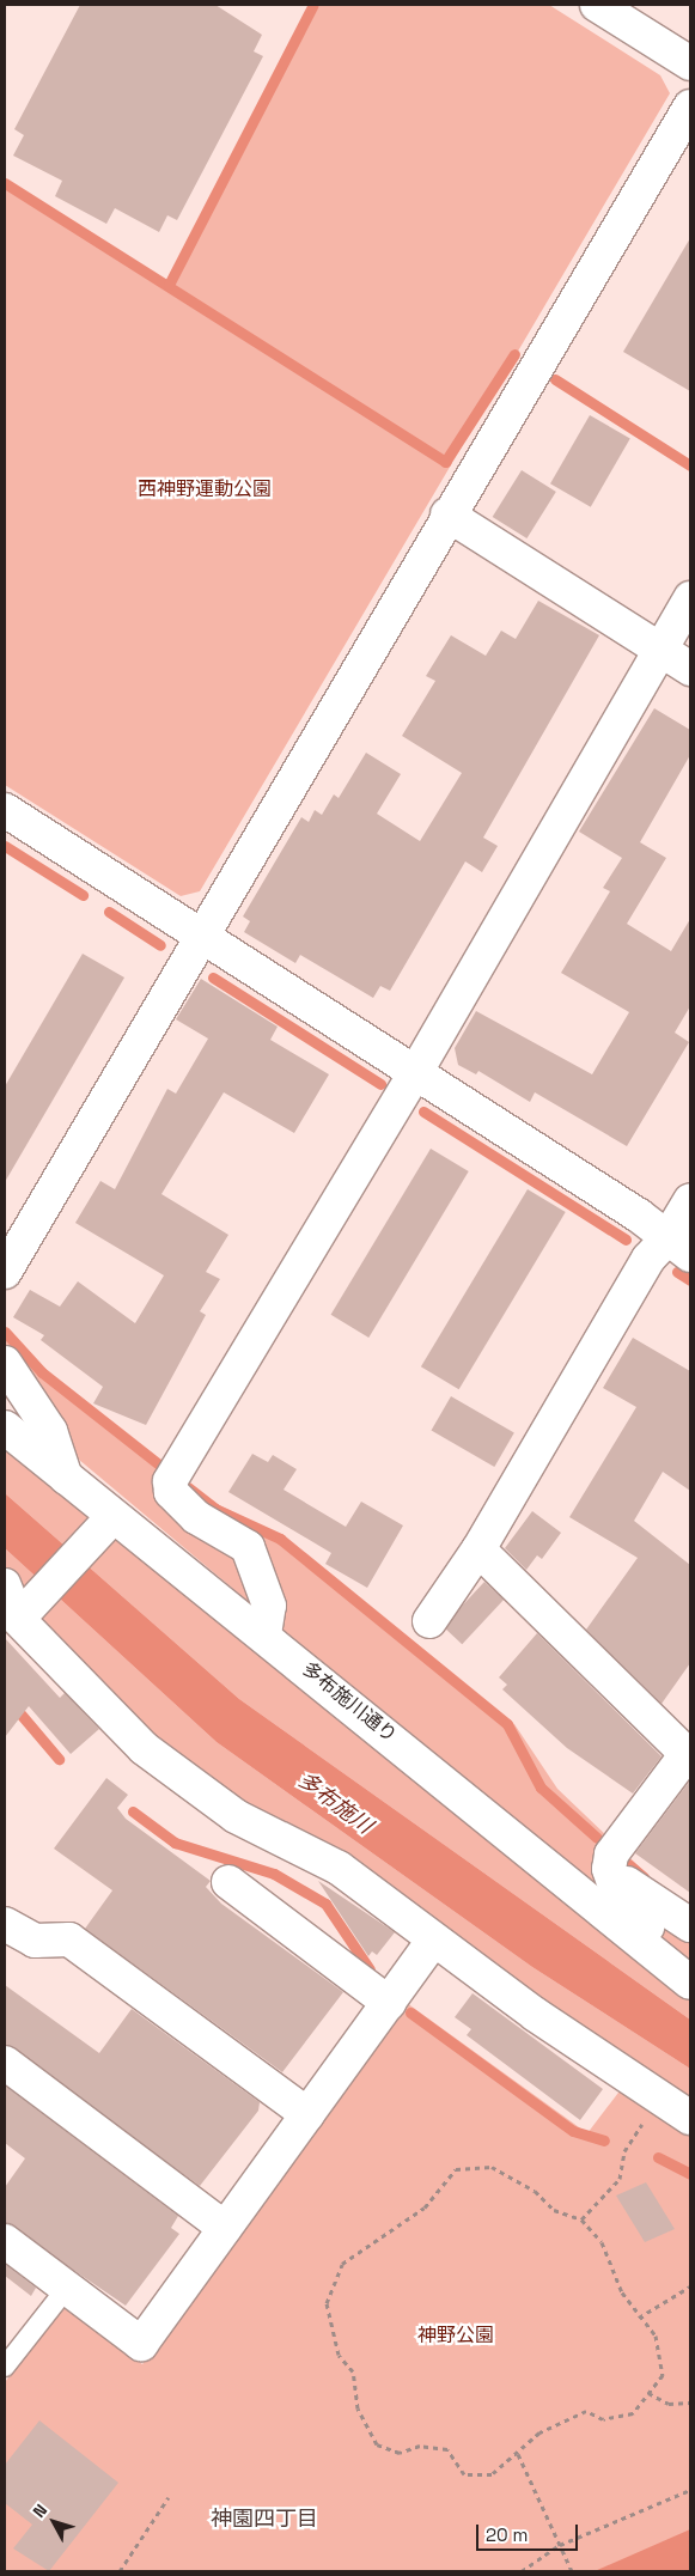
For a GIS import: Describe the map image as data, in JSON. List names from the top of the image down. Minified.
{"streets":{"street":["多布施川通り"]},"districts":["神園四丁目"],"water":["多布施川"],"parks":["西神野運動公園","神野公園"],"scale_bar":"20 m","north":"top left"}
